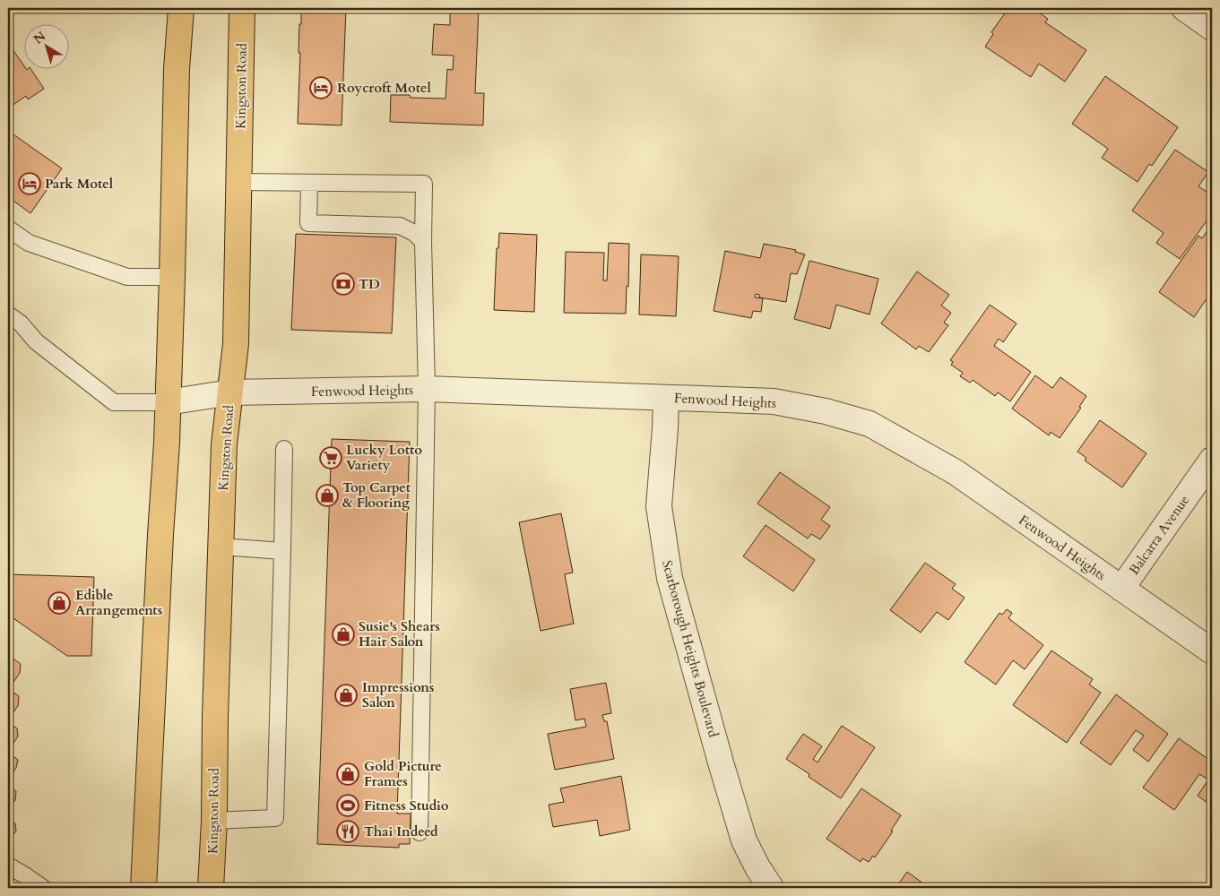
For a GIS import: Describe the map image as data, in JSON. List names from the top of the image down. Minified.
{"streets":{"main road":["Kingston Road"],"street":["Fenwood Heights","Balcarra Avenue","Scarborough Heights Boulevard"]},"crossings":[["Kingston Road","Fenwood Heights"],["Fenwood Heights","Balcarra Avenue"],["Fenwood Heights","Scarborough Heights Boulevard"]],"places":{"hotel":["Roycroft Motel","Park Motel"],"bank":["TD"],"supermarket":["Lucky Lotto Variety"],"shop":["Top Carpet & Flooring","Edible Arrangements","Susie's Shears Hair Salon","Impressions Salon","Gold Picture Frames"],"sports":["Fitness Studio"],"restaurant":["Thai Indeed"]},"north":"top left"}
